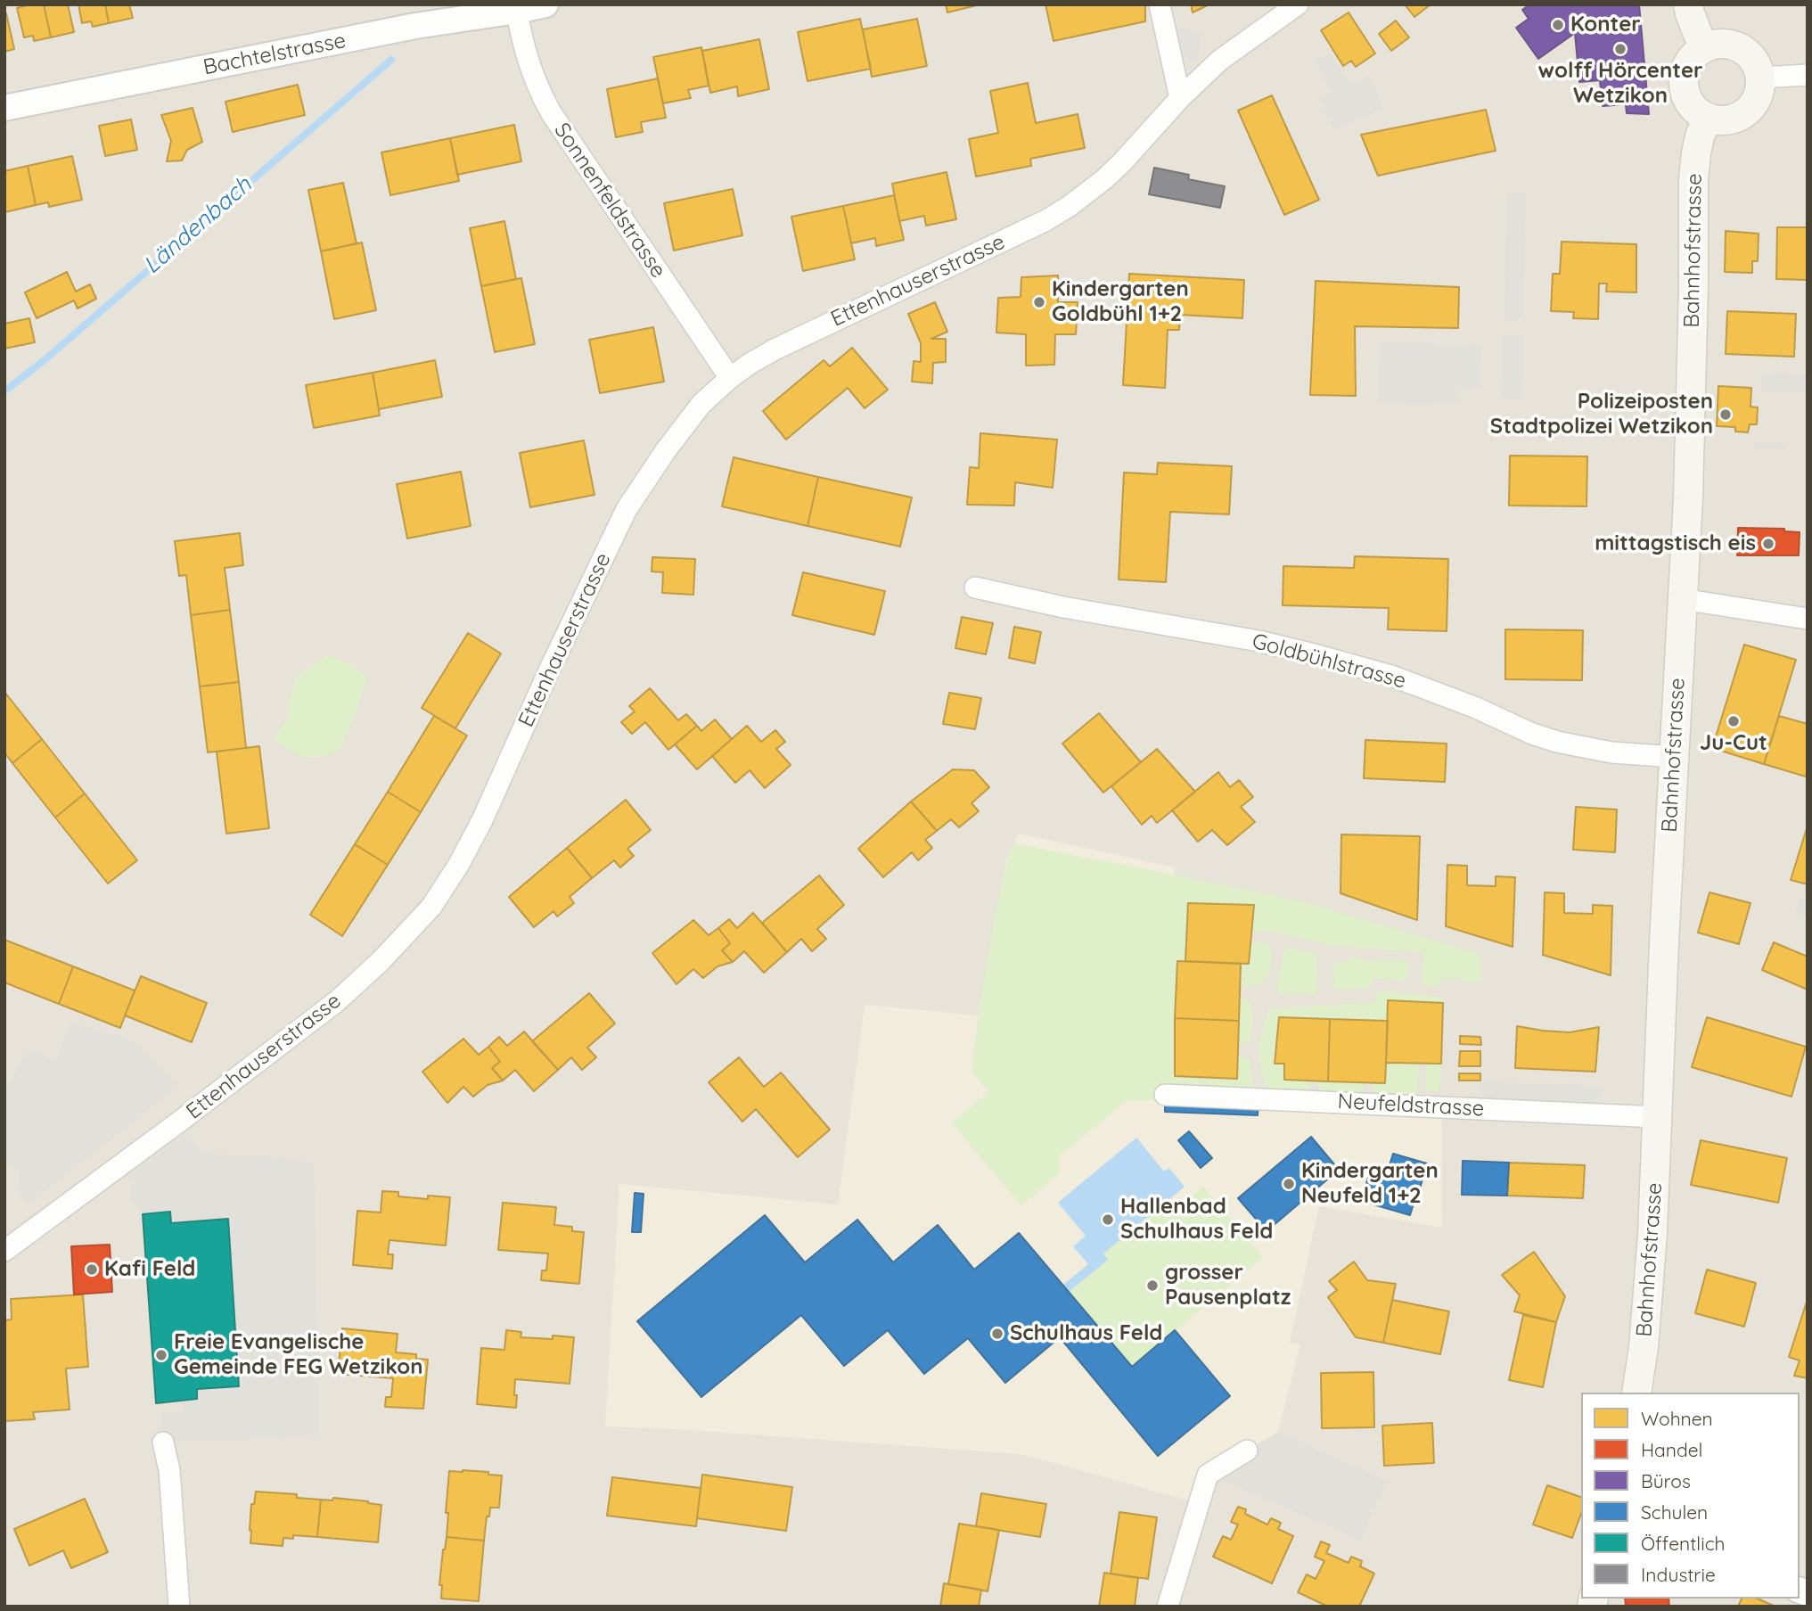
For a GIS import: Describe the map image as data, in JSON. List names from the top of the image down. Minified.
{"streets":{"main road":["Bahnhofstrasse"],"street":["Bachtelstrasse","Sonnenfeldstrasse","Ettenhauserstrasse","Goldbühlstrasse","Neufeldstrasse"]},"crossings":[["Bachtelstrasse","Sonnenfeldstrasse"],["Sonnenfeldstrasse","Ettenhauserstrasse"],["Bahnhofstrasse","Goldbühlstrasse"],["Bahnhofstrasse","Neufeldstrasse"]],"water":["Ländenbach"],"places":["Konter","wolff Hörcenter Wetzikon","Kindergarten Goldbühl 1+2","Polizeiposten Stadtpolizei Wetzikon","mittagstisch eis","Ju-Cut","Kindergarten Neufeld 1+2","Hallenbad Schulhaus Feld","Kafi Feld","grosser Pausenplatz","Schulhaus Feld","Freie Evangelische Gemeinde FEG Wetzikon"],"legend":["Wohnen","Handel","Büros","Schulen","Öffentlich","Industrie"]}
